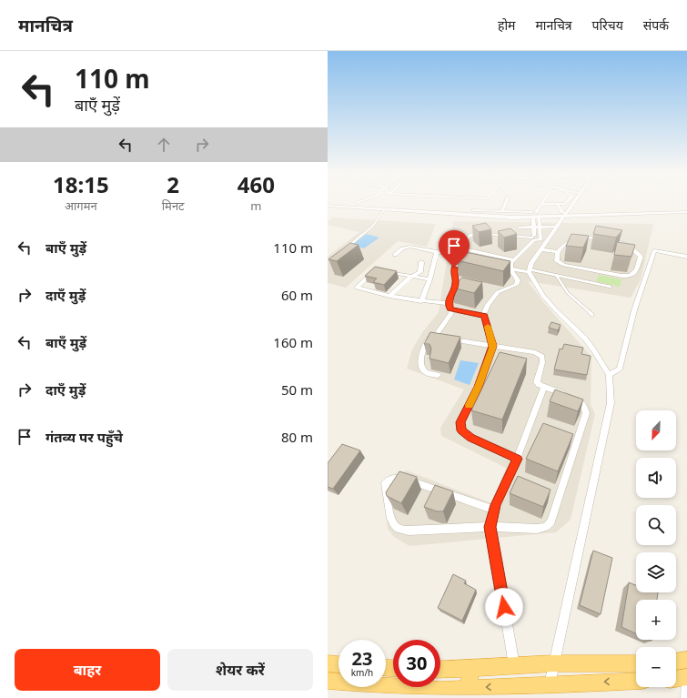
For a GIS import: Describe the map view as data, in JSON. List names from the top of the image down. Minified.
{"north":"bottom left","page":{"header":"मानचित्र","nav":["होम","मानचित्र","परिचय","संपर्क"],"turn":["110 m","बाएँ मुड़ें"],"eta":["18:15","आगमन","2","मिनट","460","m"],"list":[{"name":"बाएँ मुड़ें","value":"110 m"},{"name":"दाएँ मुड़ें","value":"60 m"},{"name":"बाएँ मुड़ें","value":"160 m"},{"name":"दाएँ मुड़ें","value":"50 m"},{"name":"गंतव्य पर पहुँचे","value":"80 m"}],"map_buttons":["+","−"],"speed":"23 km/h","limit":"30","buttons":["बाहर","शेयर करें"]}}
